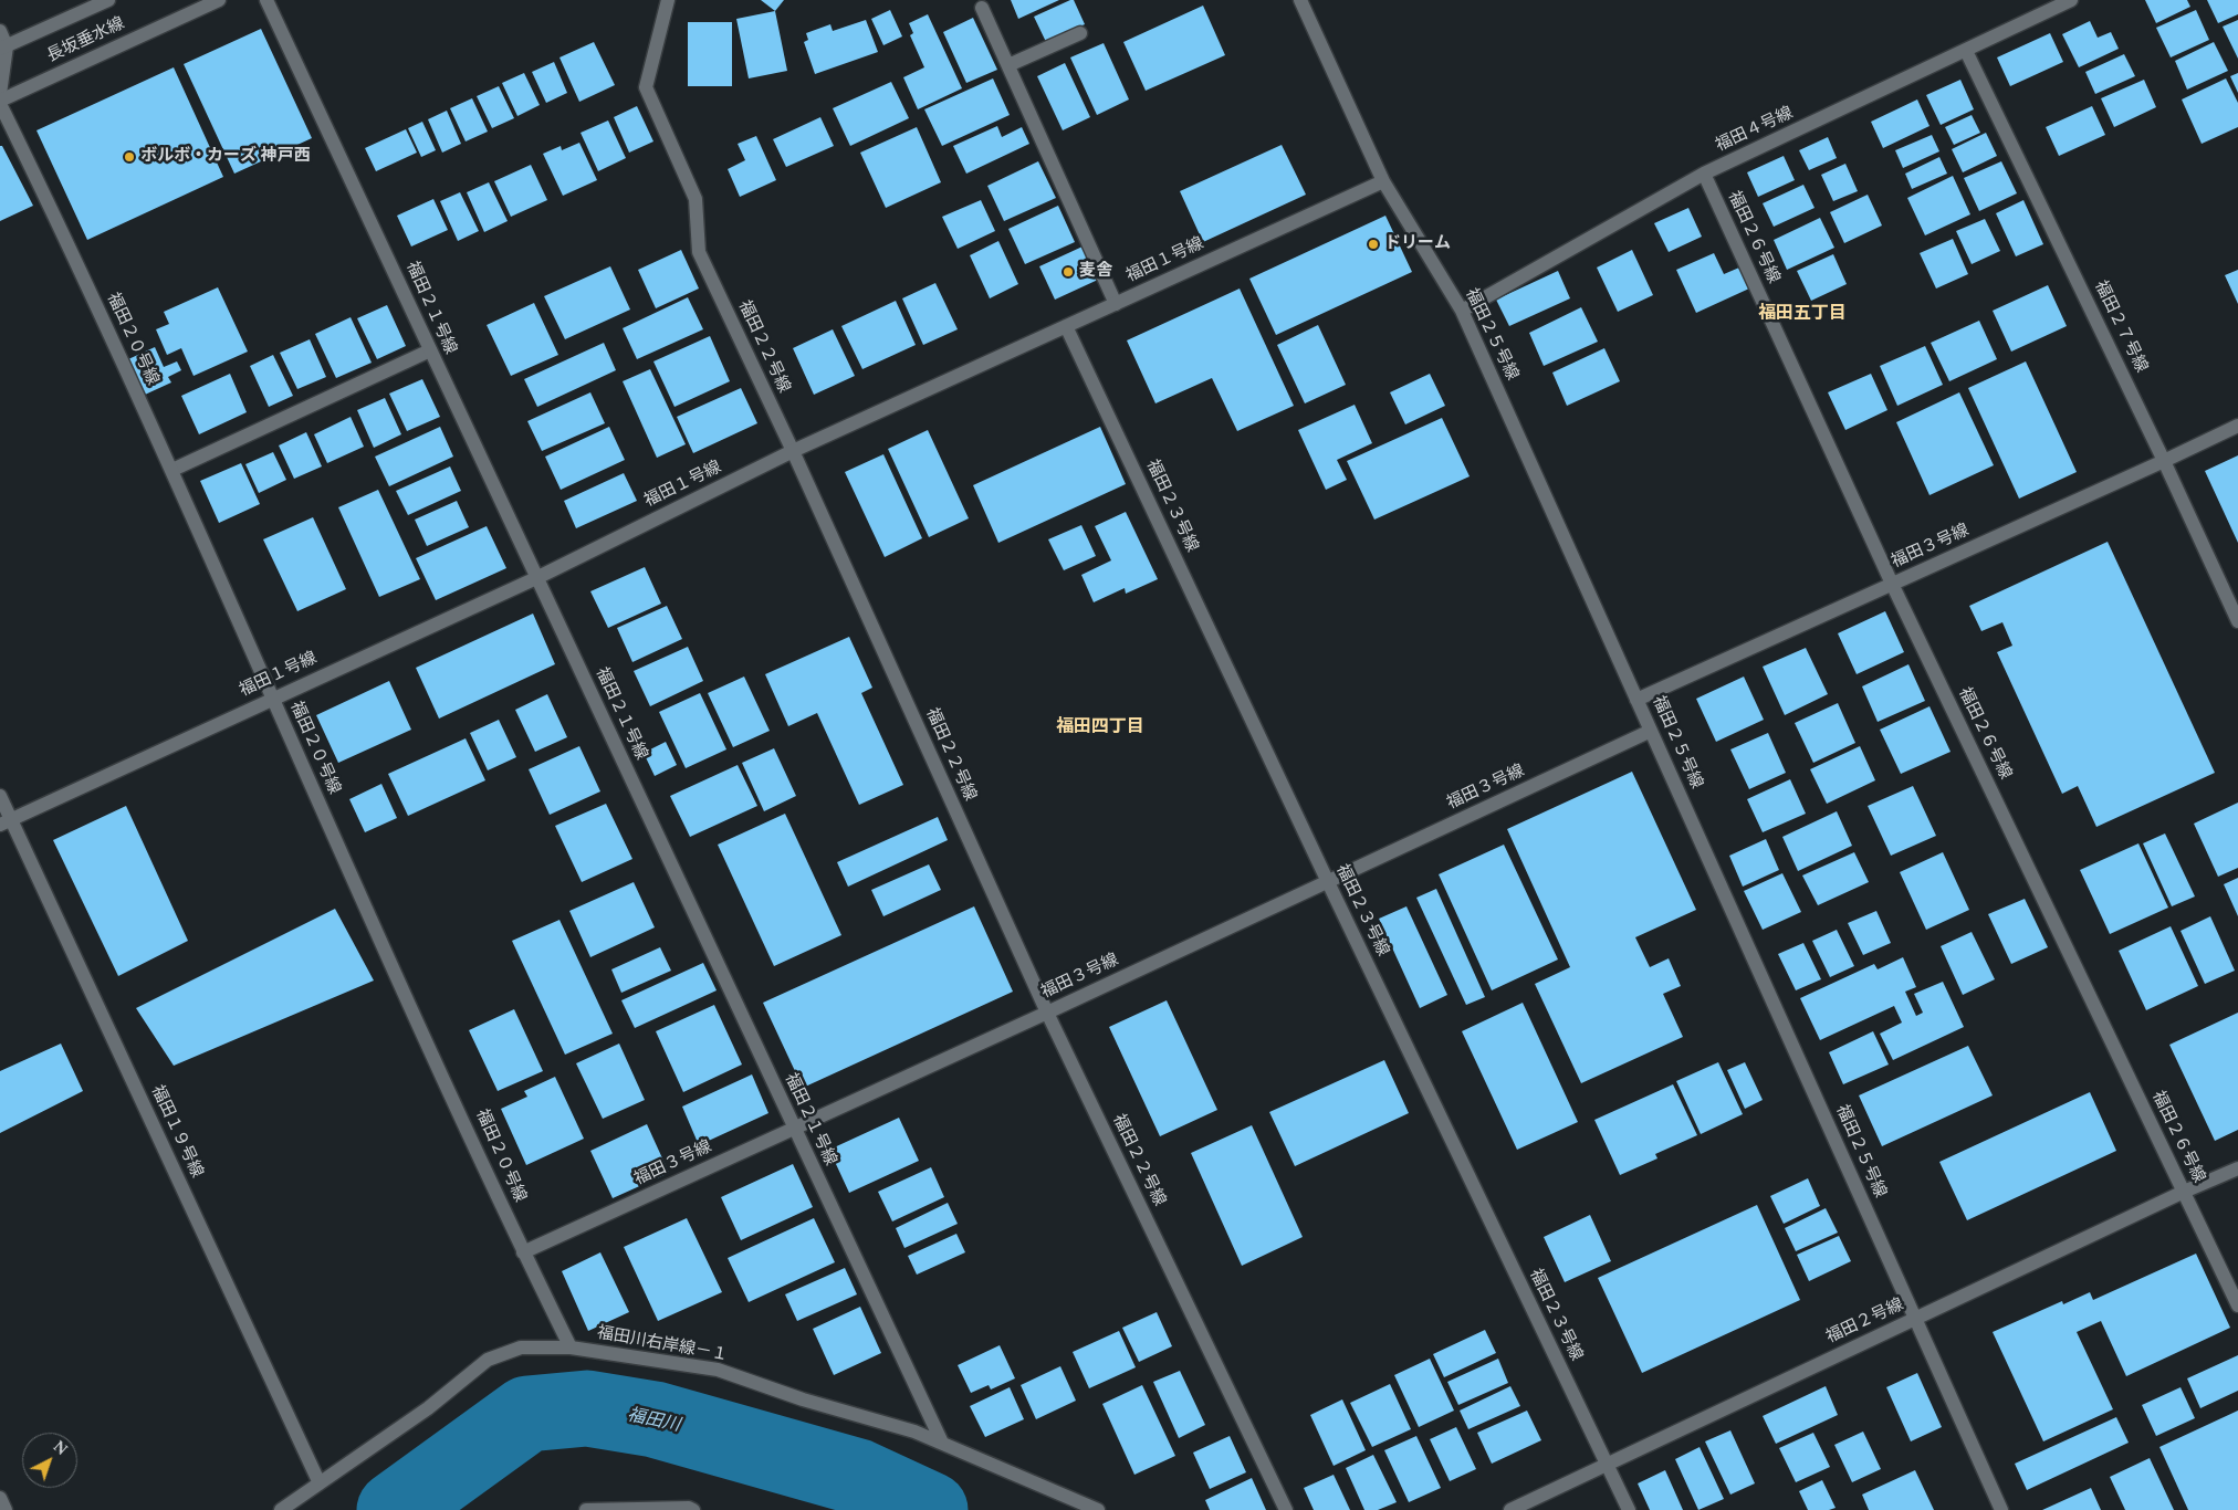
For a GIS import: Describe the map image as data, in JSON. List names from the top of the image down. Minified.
{"streets":{"street":["長坂垂水線","福田４号線","福田２６号線","福田１号線","福田２１号線","福田２７号線","福田２５号線","福田２０号線","福田２２号線","福田２３号線","福田３号線","福田１９号線","福田２号線","福田川右岸線－１"]},"crossings":[["長坂垂水線","福田２０号線"],["福田４号線","福田２６号線"],["福田４号線","福田２７号線"],["福田４号線","福田２５号線"],["福田２６号線","福田３号線"],["福田２６号線","福田２号線"],["福田１号線","福田２１号線"],["福田１号線","福田２５号線"],["福田１号線","福田２０号線"],["福田１号線","福田２２号線"],["福田１号線","福田２３号線"],["福田１号線","福田１９号線"],["福田２１号線","福田３号線"],["福田２１号線","福田川右岸線－１"],["福田２７号線","福田３号線"],["福田２５号線","福田３号線"],["福田２５号線","福田２号線"],["福田２０号線","福田３号線"],["福田２０号線","福田川右岸線－１"],["福田２２号線","福田３号線"],["福田２３号線","福田３号線"],["福田２３号線","福田２号線"],["福田１９号線","福田川右岸線－１"]],"districts":["福田五丁目","福田四丁目"],"water":["福田川"],"places":["ボルボ・カーズ 神戸西","ドリーム","麦舎"],"north":"top right"}
